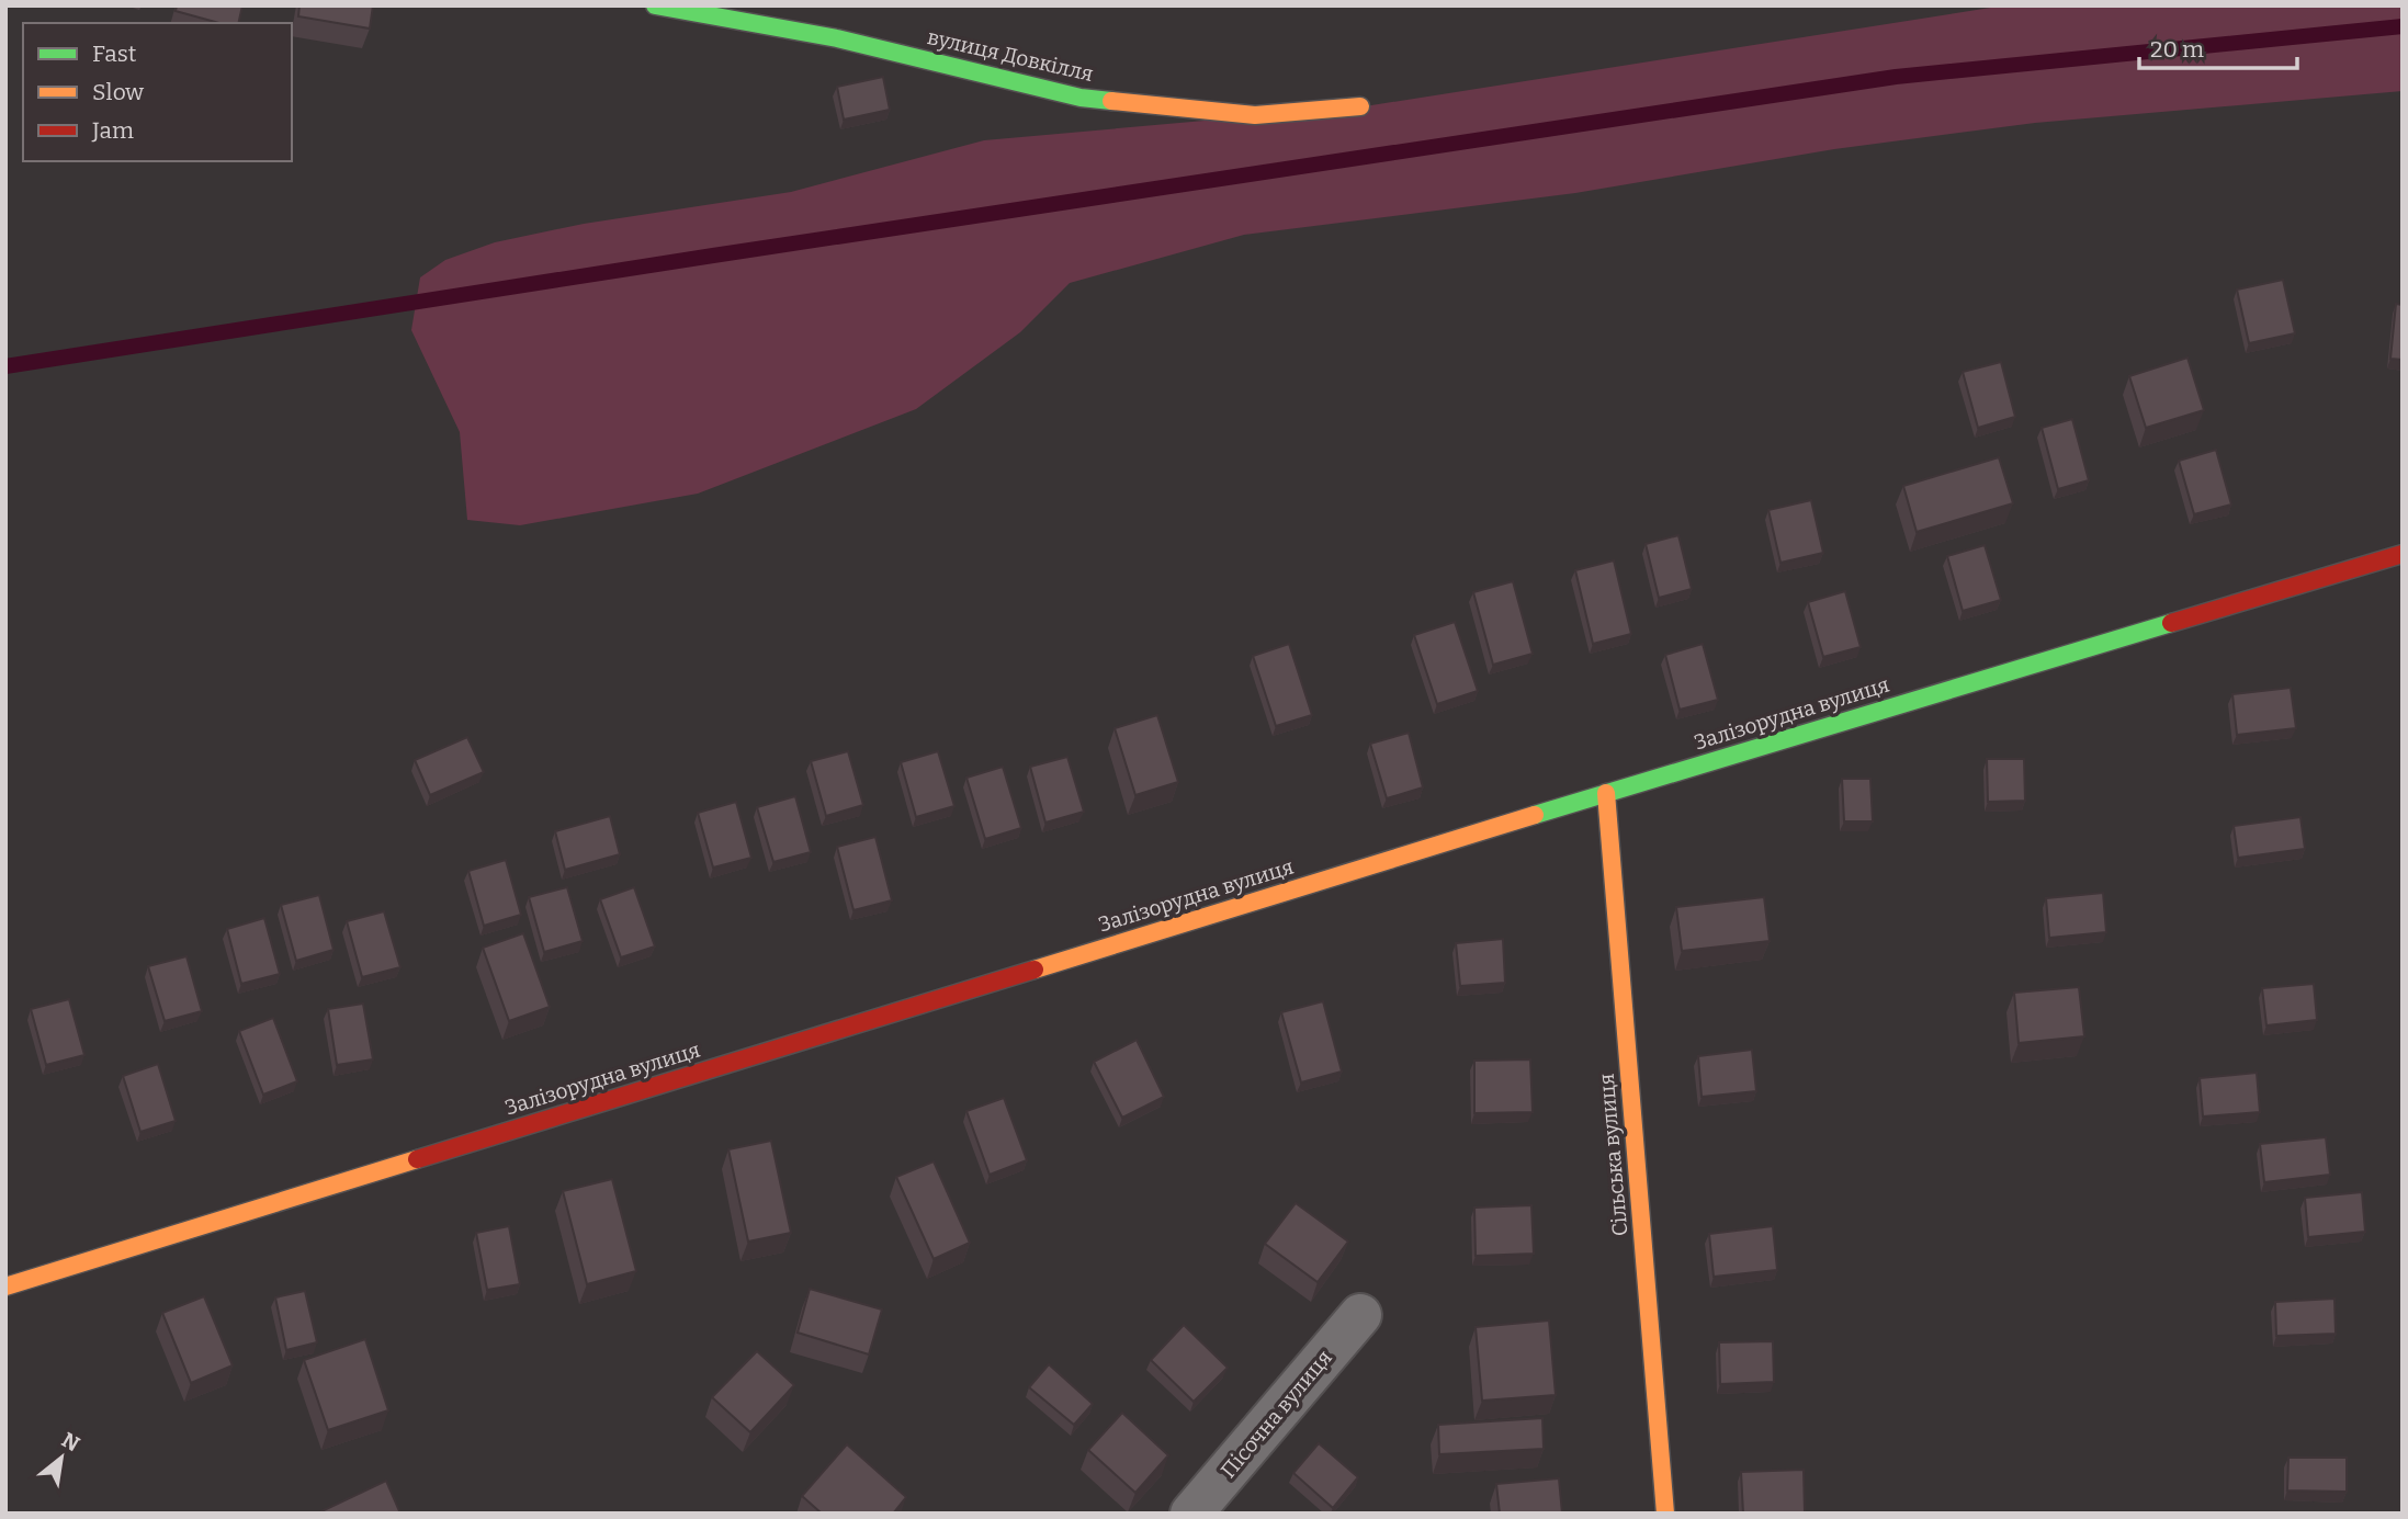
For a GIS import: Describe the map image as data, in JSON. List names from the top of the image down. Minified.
{"streets":{"street":["вулиця Довкілля","Залізорудна вулиця","Сільська вулиця","Пісочна вулиця"]},"crossings":[["Залізорудна вулиця","Сільська вулиця"]],"legend":["Fast","Slow","Jam"],"scale_bar":"20 m","north":"top right"}
